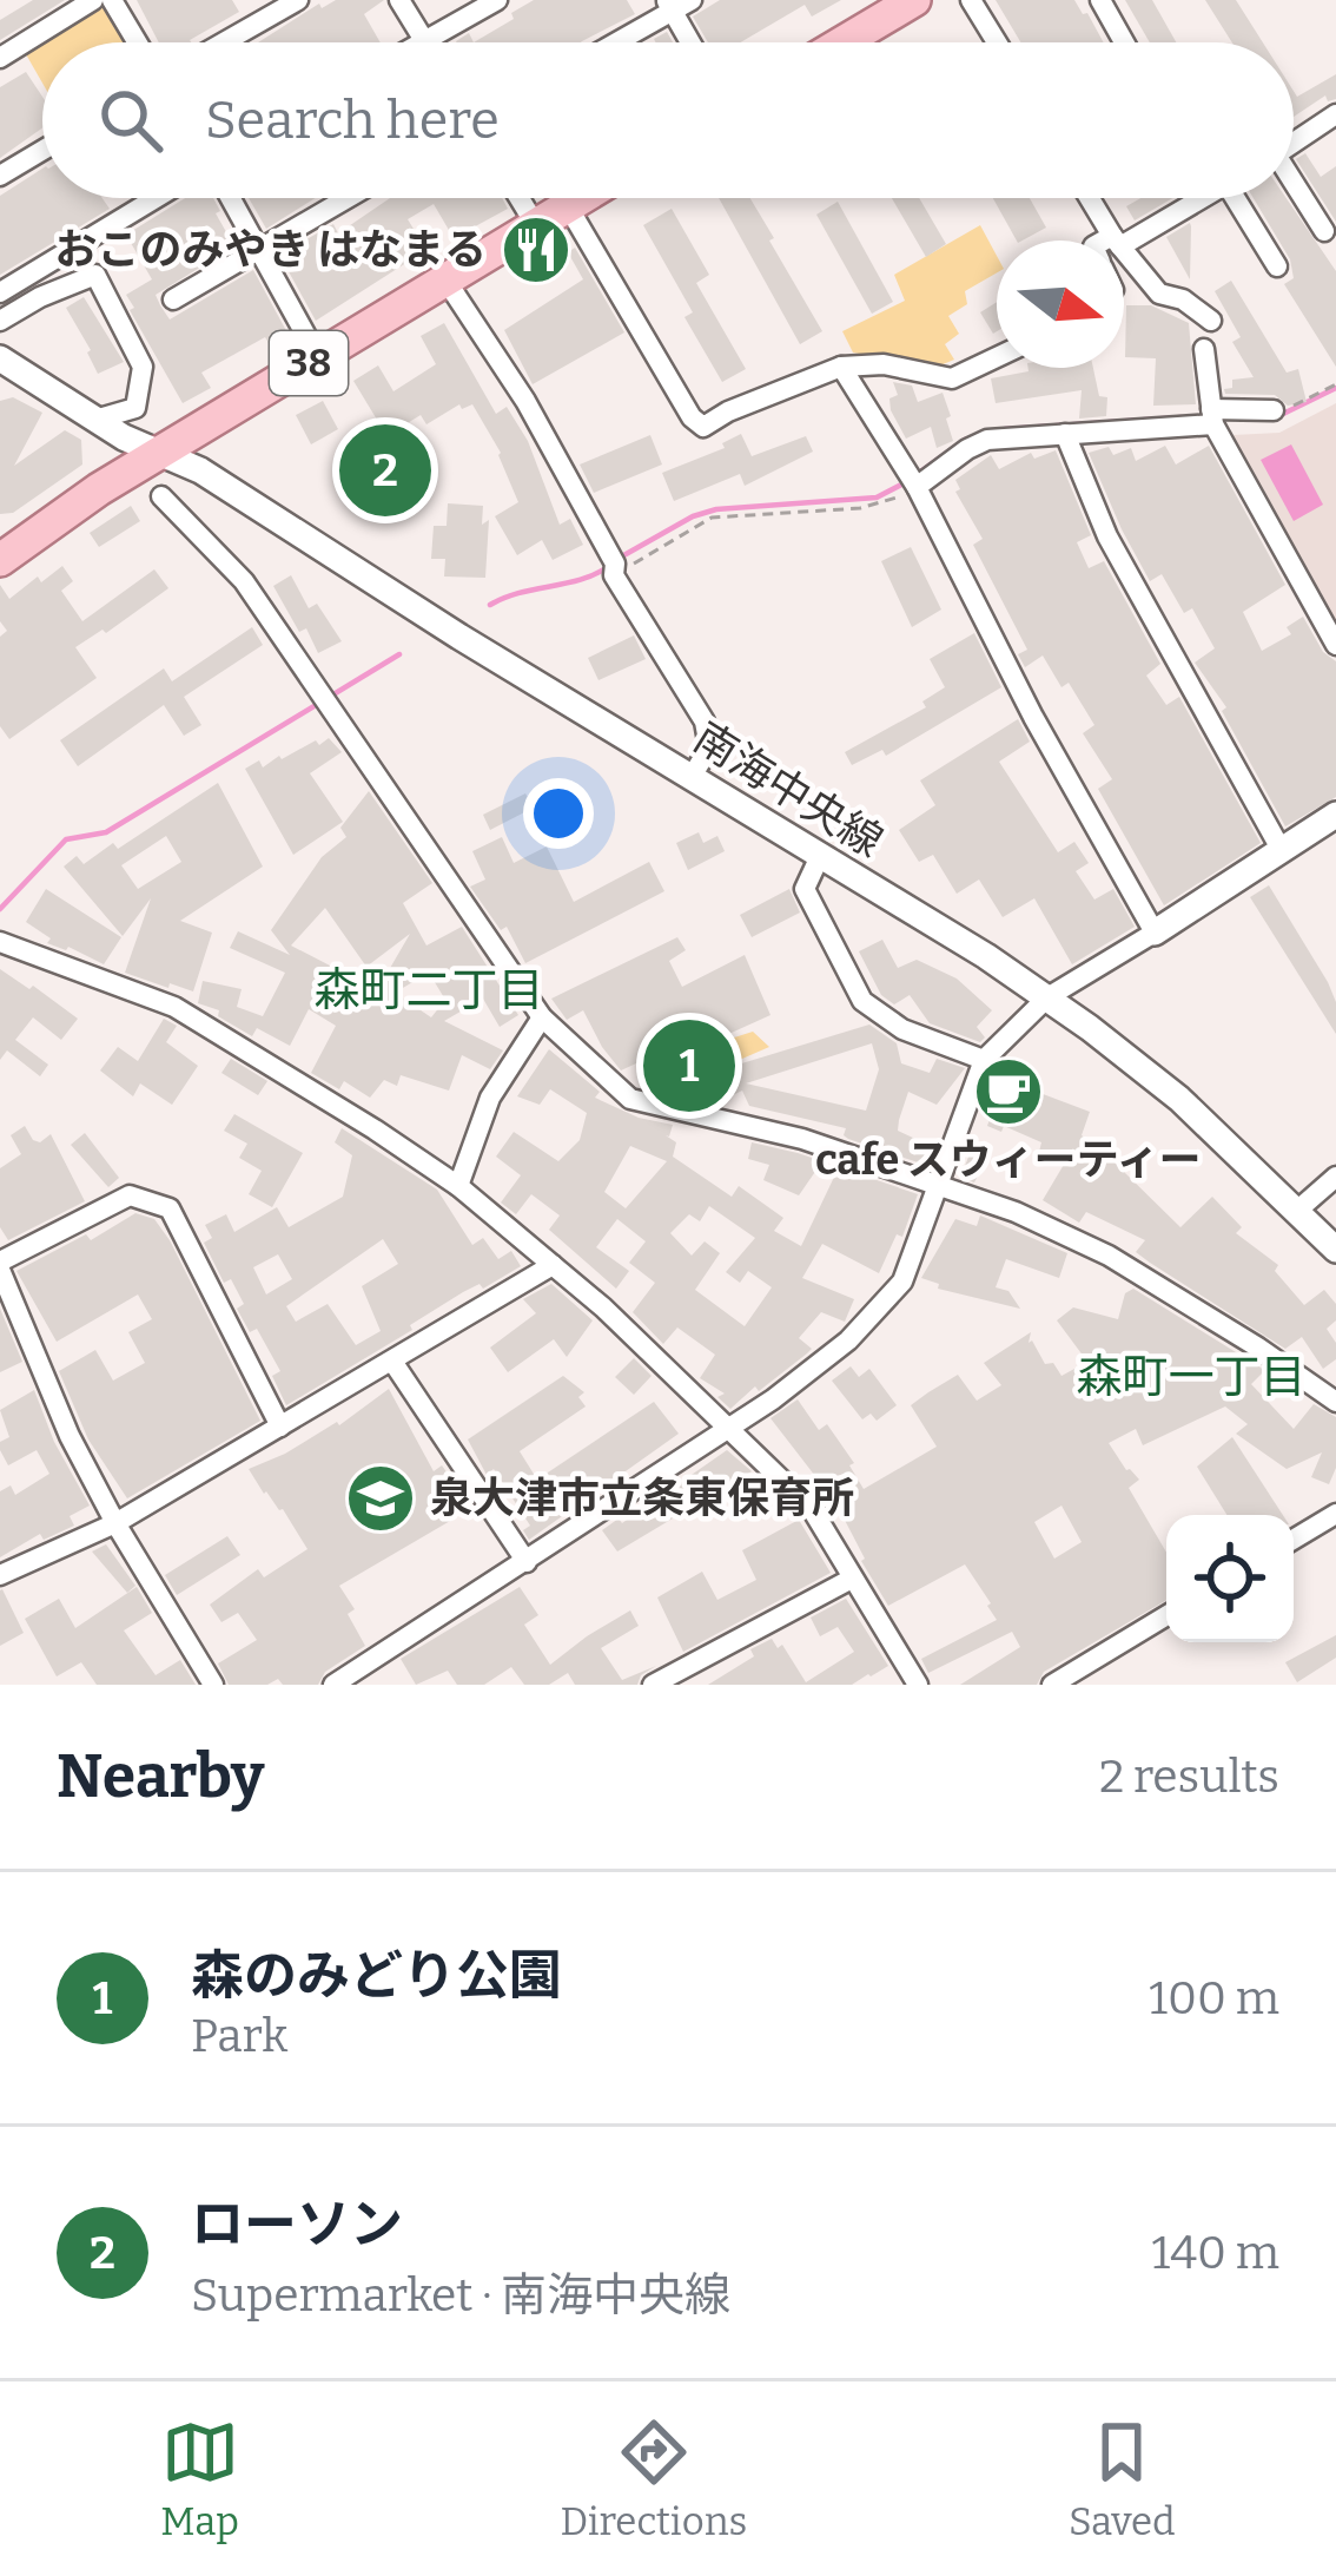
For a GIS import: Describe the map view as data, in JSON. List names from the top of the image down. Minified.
{"streets":{"main road":["38"],"street":["南海中央線"]},"crossings":[["38","南海中央線"]],"districts":["森町二丁目","森町一丁目"],"places":{"restaurant":["おこのみやき はなまる"],"cafe":["cafe スウィーティー"],"school or university":["泉大津市立条東保育所"]},"north":"right","page":{"search":"Search here","pins":["2","1"],"heading":["Nearby","2 results"],"list":[{"mark":"1","name":"森のみどり公園","note":"Park","value":"100 m"},{"mark":"2","name":"ローソン","note":"Supermarket · 南海中央線","value":"140 m"}],"nav":["Map","Directions","Saved"]}}
